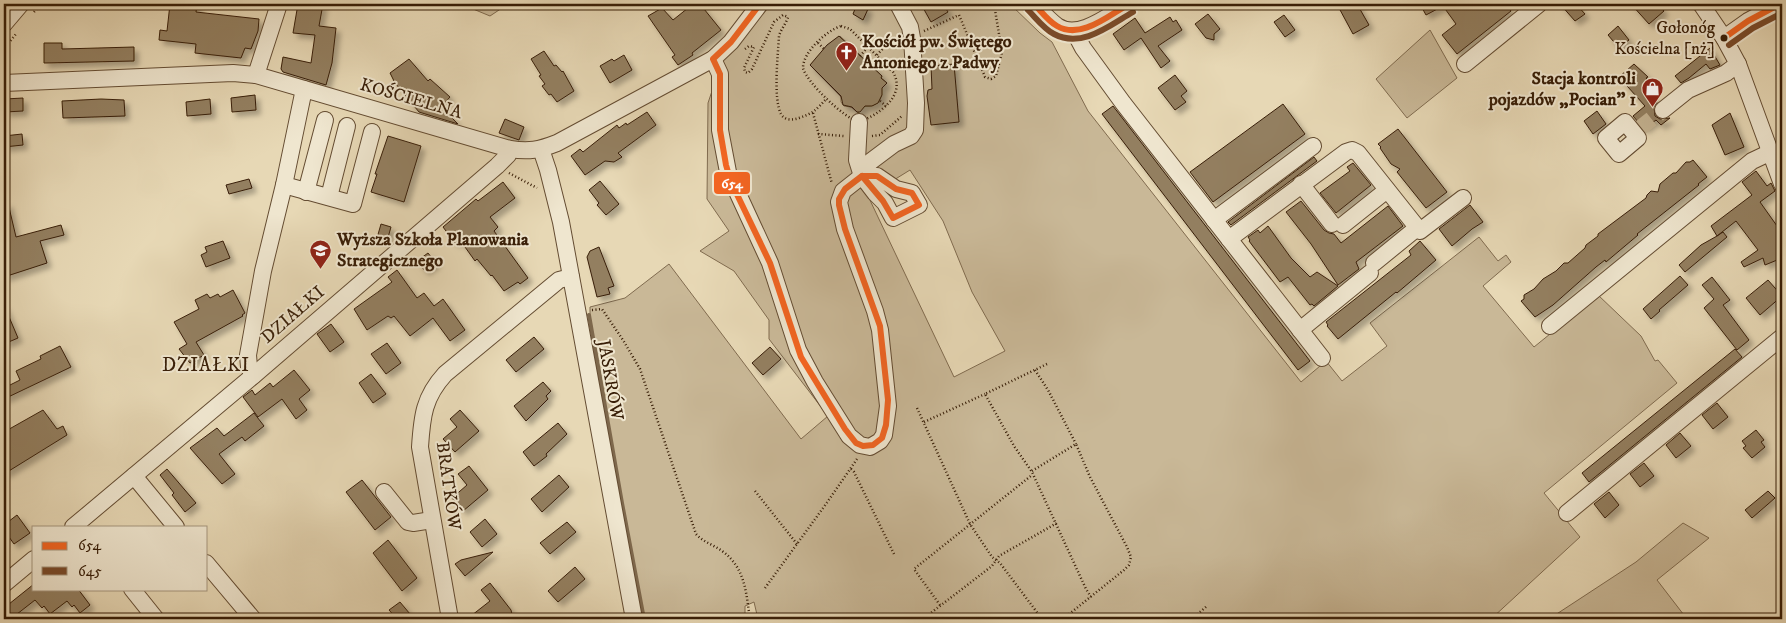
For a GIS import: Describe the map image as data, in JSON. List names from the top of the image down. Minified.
{"streets":{"street":["KOŚCIELNA","DZIAŁKI","JASKRÓW","BRATKÓW"]},"crossings":[["KOŚCIELNA","DZIAŁKI"],["KOŚCIELNA","JASKRÓW"],["JASKRÓW","BRATKÓW"]],"districts":["DZIAŁKI"],"places":{"other":["Gołonóg Kościelna [nż]"],"church":["Kościół pw. Świętego Antoniego z Padwy"],"shop":["Stacja kontroli pojazdów „Pocian” 1"],"school or university":["Wyższa Szkoła Planowania Strategicznego"]},"lines":["transit line 654","transit line 645"],"legend":["654","645"]}
